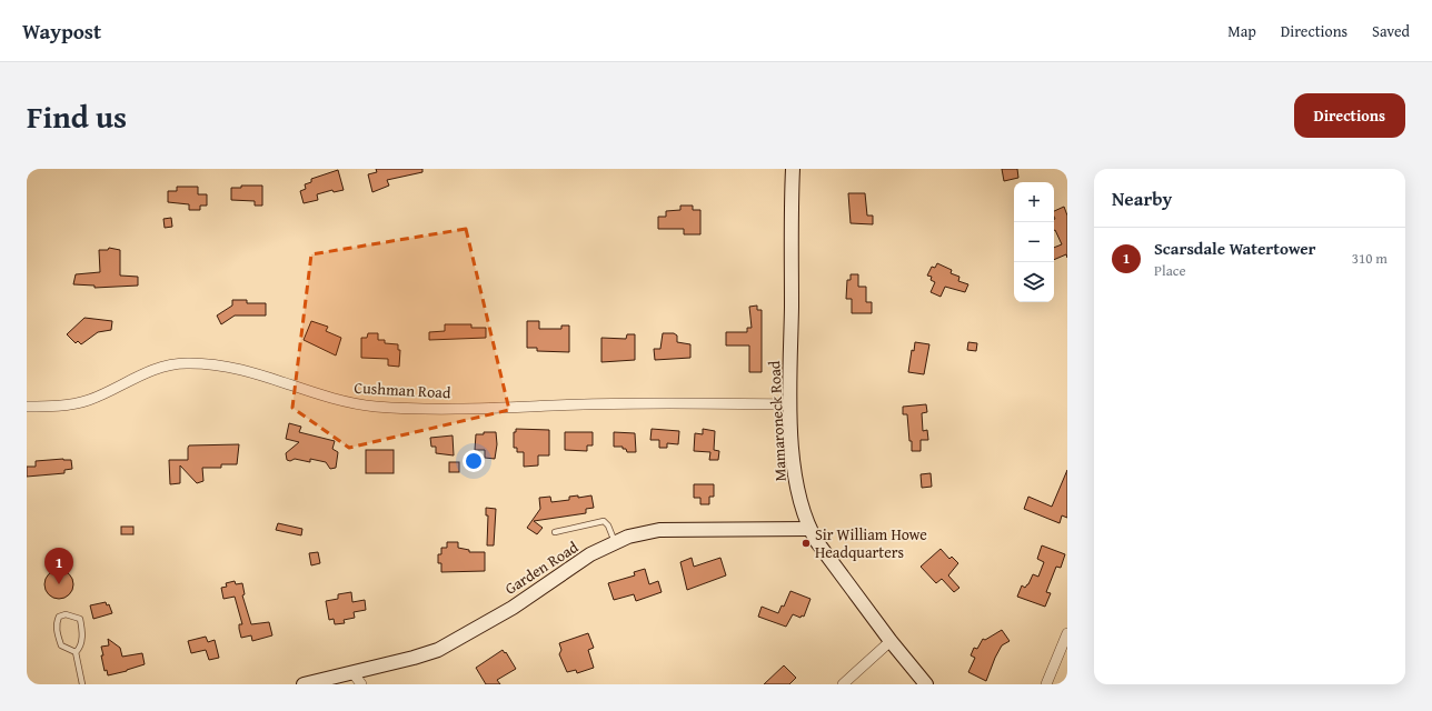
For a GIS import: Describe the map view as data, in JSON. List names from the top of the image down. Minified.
{"streets":{"street":["Cushman Road","Mamaroneck Road","Garden Road"]},"crossings":[["Cushman Road","Mamaroneck Road"],["Mamaroneck Road","Garden Road"]],"places":["Sir William Howe Headquarters"],"page":{"header":"Waypost","nav":["Map","Directions","Saved"],"title":"Find us","buttons":"Directions","heading":"Nearby","map_buttons":["+","−"],"list":[{"mark":"1","name":"Scarsdale Watertower","note":"Place","value":"310 m"}],"pins":"1"}}
